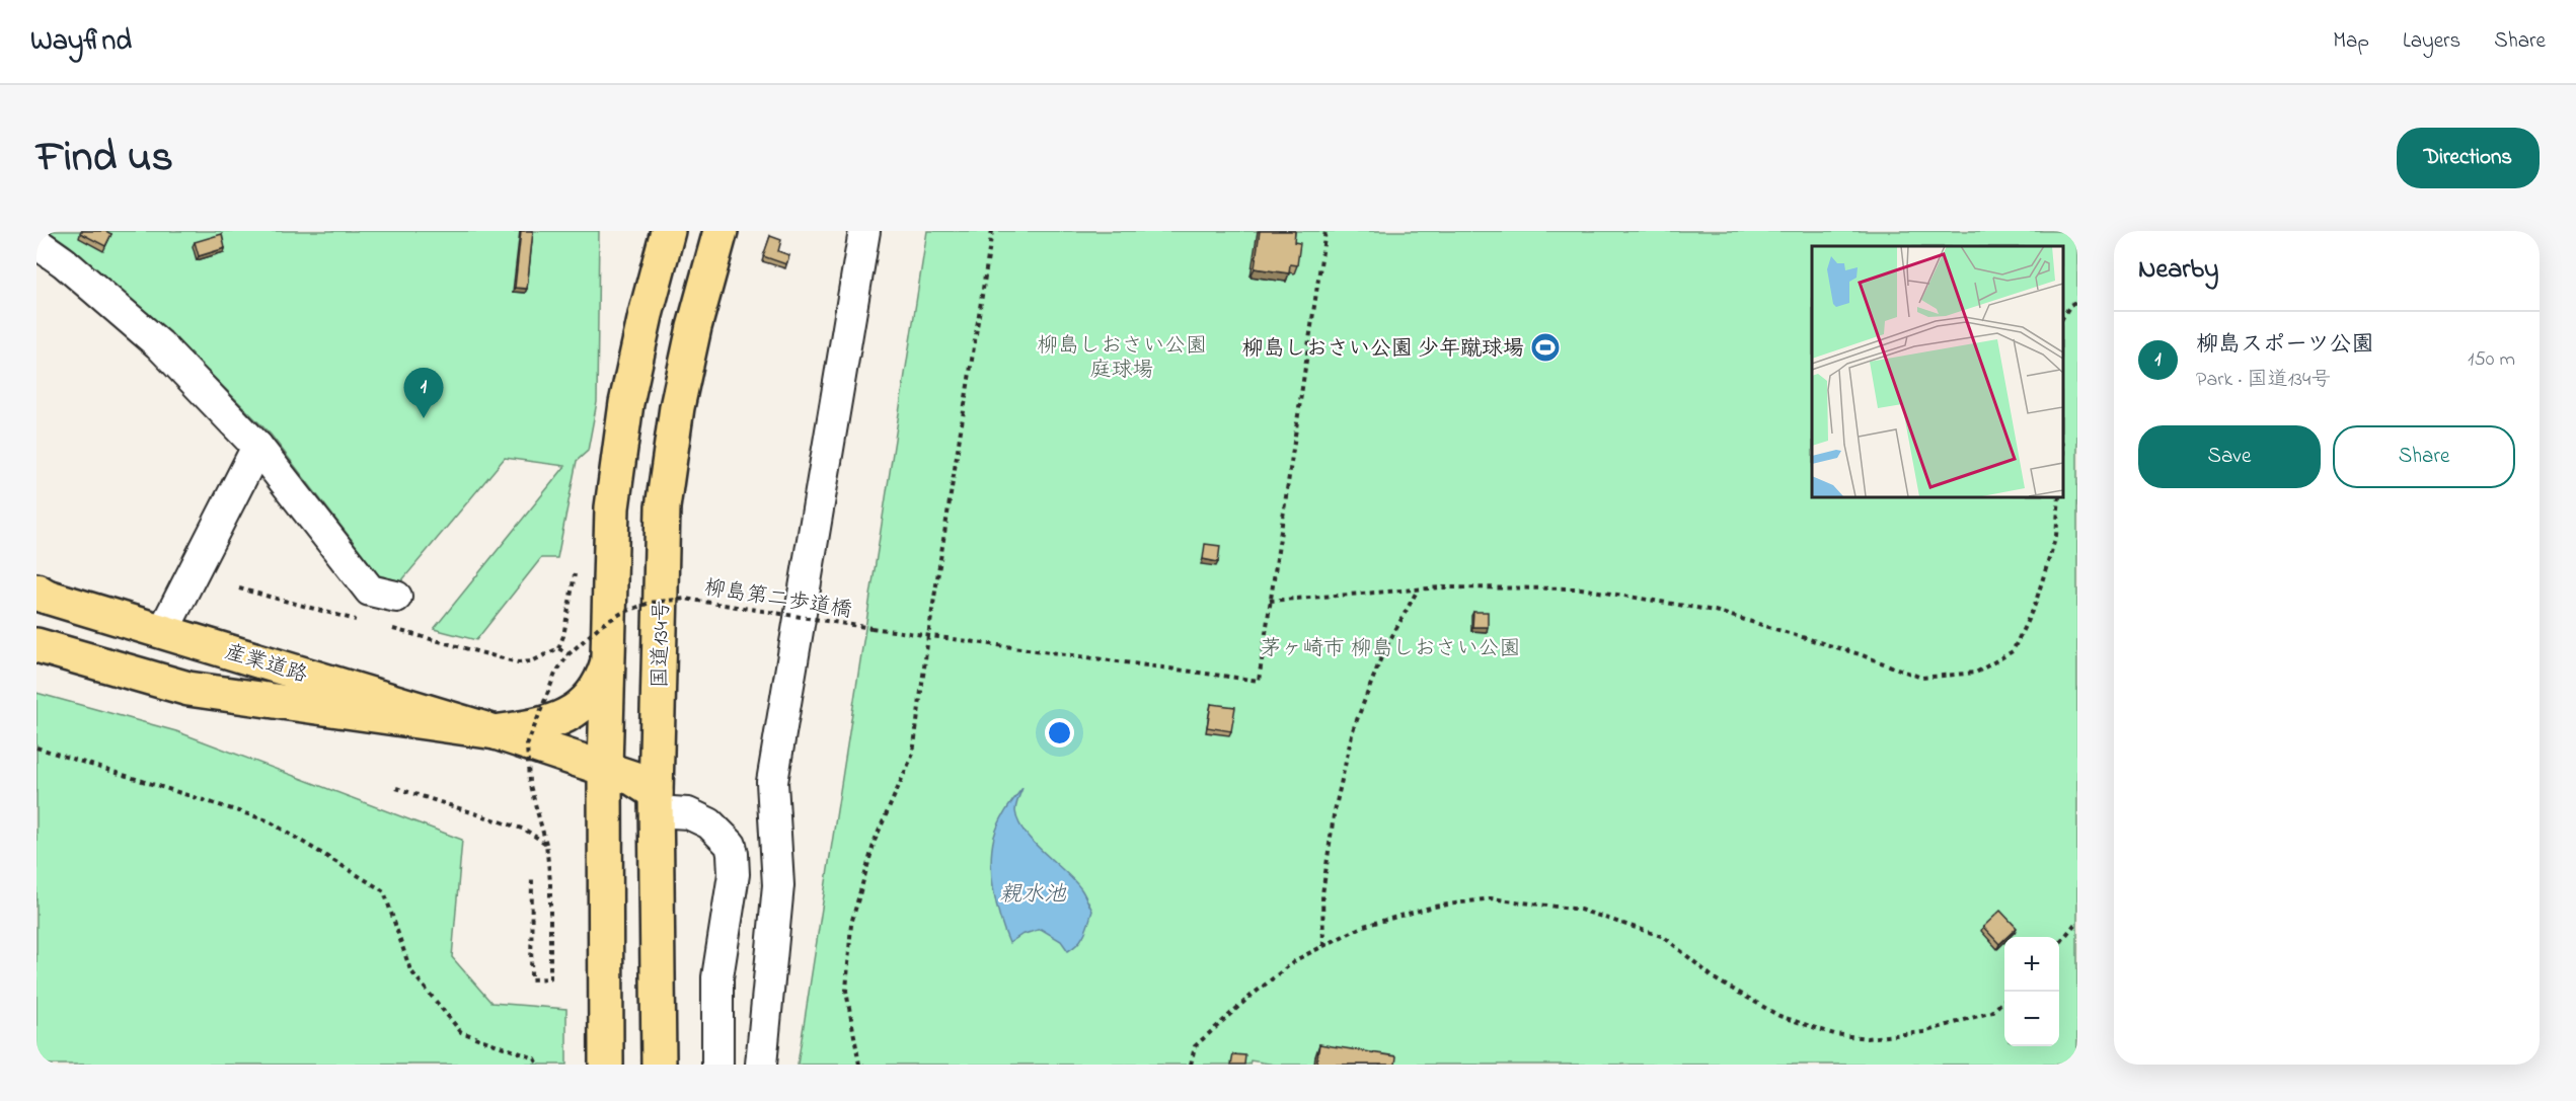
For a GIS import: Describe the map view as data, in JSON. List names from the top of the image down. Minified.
{"streets":{"main road":["国道134号","産業道路"],"path":["柳島第二歩道橋"]},"crossings":[["国道134号","産業道路"]],"water":["親水池"],"parks":["柳島しおさい公園 庭球場","茅ヶ崎市 柳島しおさい公園"],"places":{"sports":["柳島しおさい公園 少年蹴球場"]},"page":{"header":"Wayfind","nav":["Map","Layers","Share"],"title":"Find us","buttons":["Directions",["Save","Share"]],"heading":"Nearby","list":[{"mark":"1","name":"柳島スポーツ公園","note":"Park · 国道134号","value":"150 m"}],"pins":"1","map_buttons":["+","−"]}}
